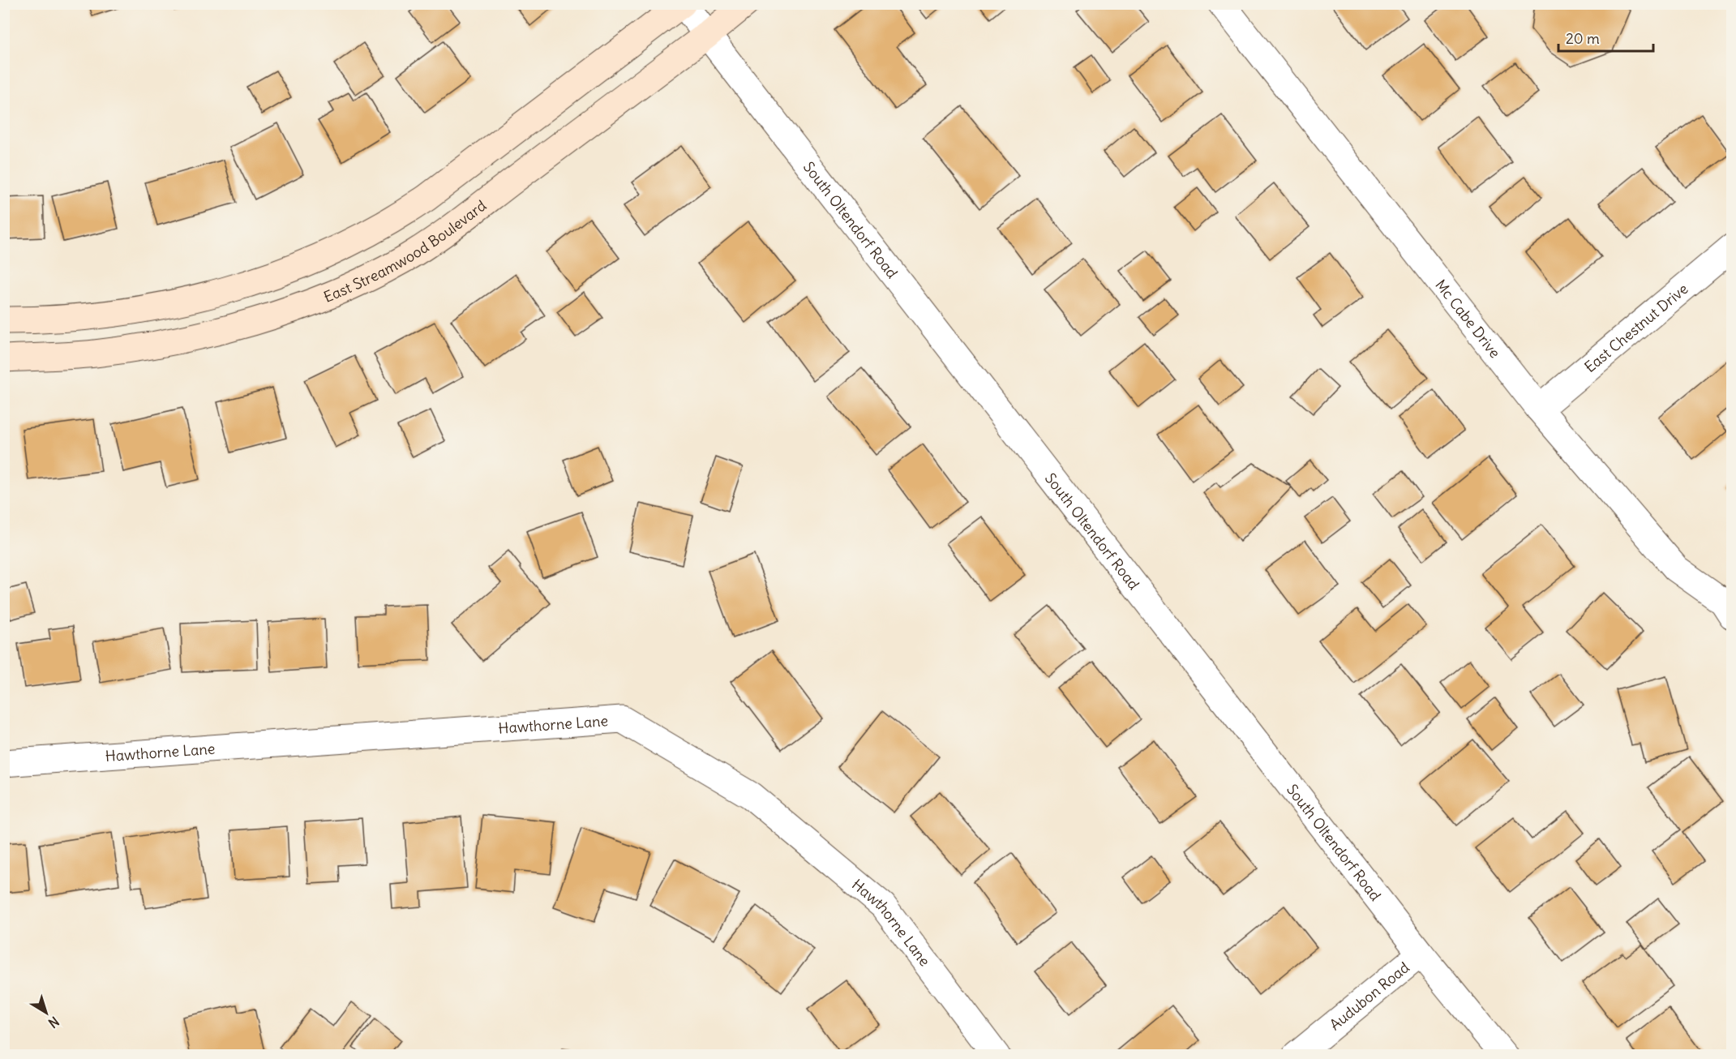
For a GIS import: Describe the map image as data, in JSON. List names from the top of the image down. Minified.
{"streets":{"street":["South Oltendorf Road","East Streamwood Boulevard","Mc Cabe Drive","East Chestnut Drive","Hawthorne Lane","Audubon Road"]},"crossings":[["South Oltendorf Road","East Streamwood Boulevard"],["South Oltendorf Road","Audubon Road"],["Mc Cabe Drive","East Chestnut Drive"]],"scale_bar":"20 m","north":"bottom right"}
